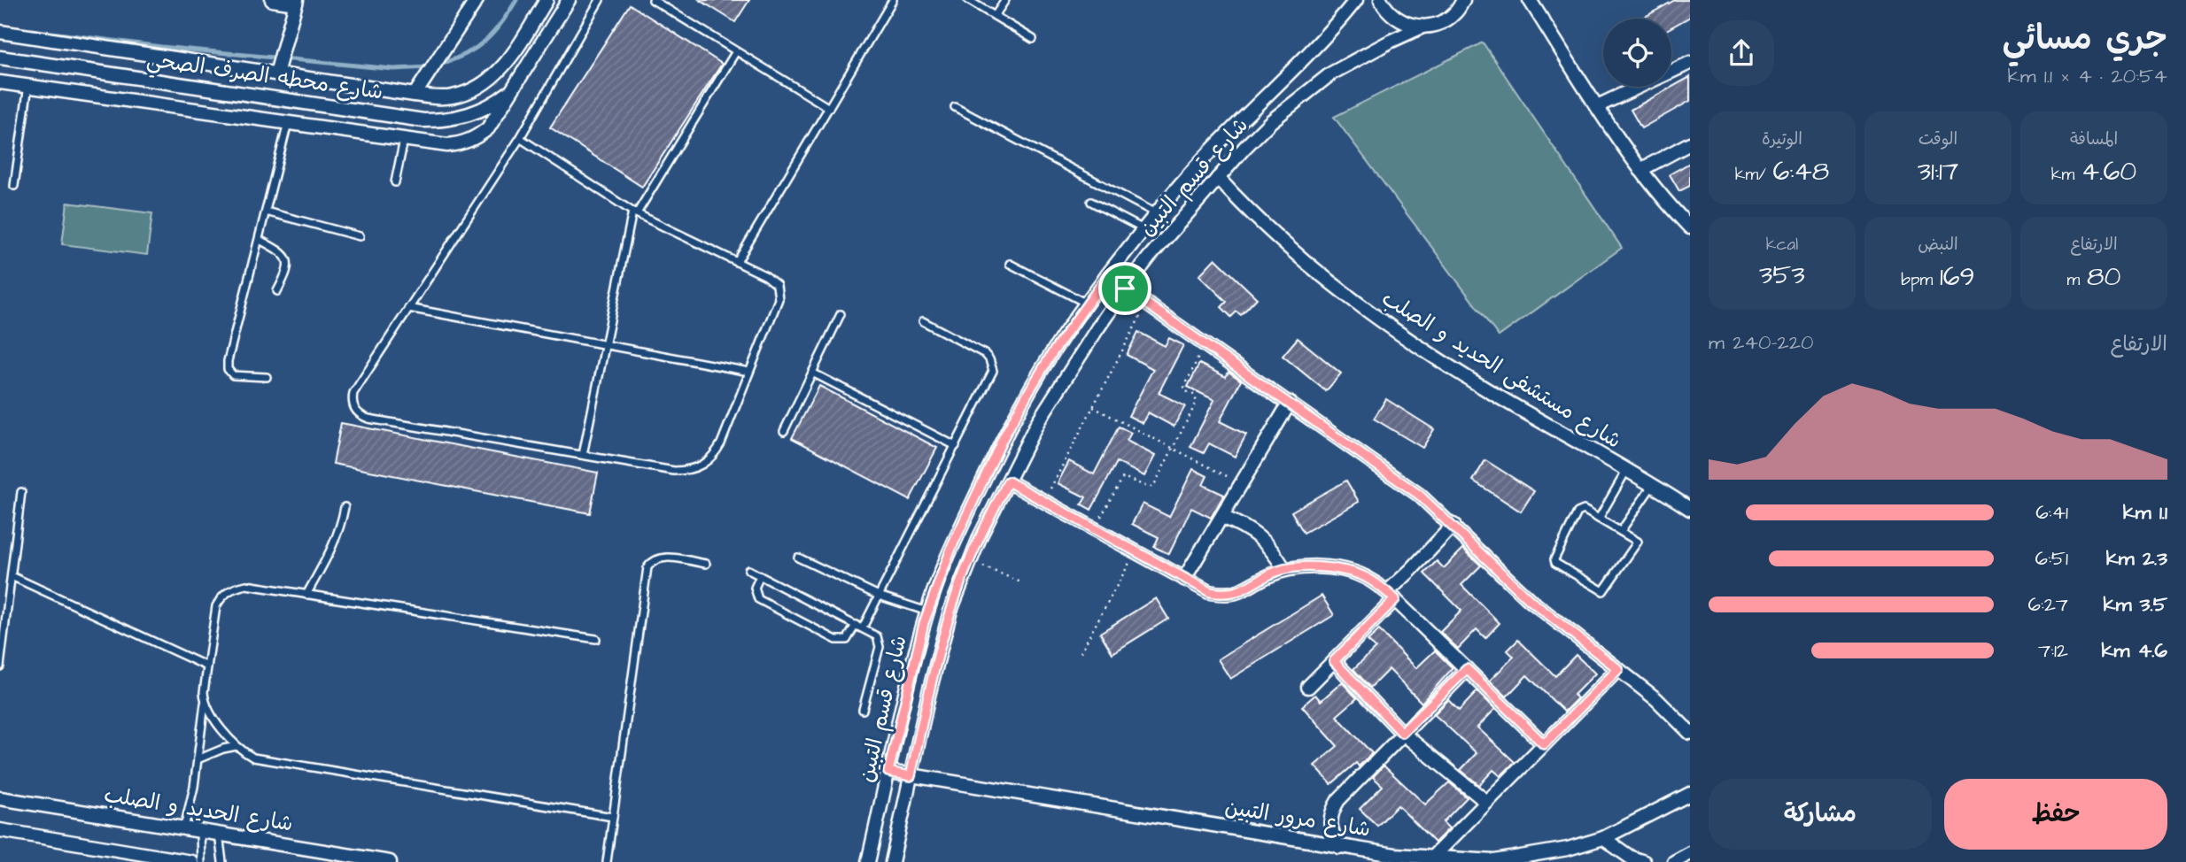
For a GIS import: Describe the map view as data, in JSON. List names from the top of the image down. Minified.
{"streets":{"street":["شارع محطه الصرف الصحي","شارع قسم التبين","شارع مستشفى الحديد و الصلب","شارع الحديد و الصلب","شارع مرور التبين"]},"crossings":[["شارع قسم التبين","شارع مستشفى الحديد و الصلب"],["شارع قسم التبين","شارع مرور التبين"]],"page":{"heading":["جري مسائي","20:54 · 4 × 1.1 km"],"stats":[["المسافة","4.60 km"],["الوقت","31:17"],["الوتيرة","6:48 /km"],["الارتفاع","80 m"],["النبض","169 bpm"],["kcal","353"]],"chart":["الارتفاع","220–240 m"],"list":[{"name":"1.1 km","note":"6:41"},{"name":"2.3 km","note":"6:51"},{"name":"3.5 km","note":"6:27"},{"name":"4.6 km","note":"7:12"}],"buttons":["حفظ","مشاركة"]}}
